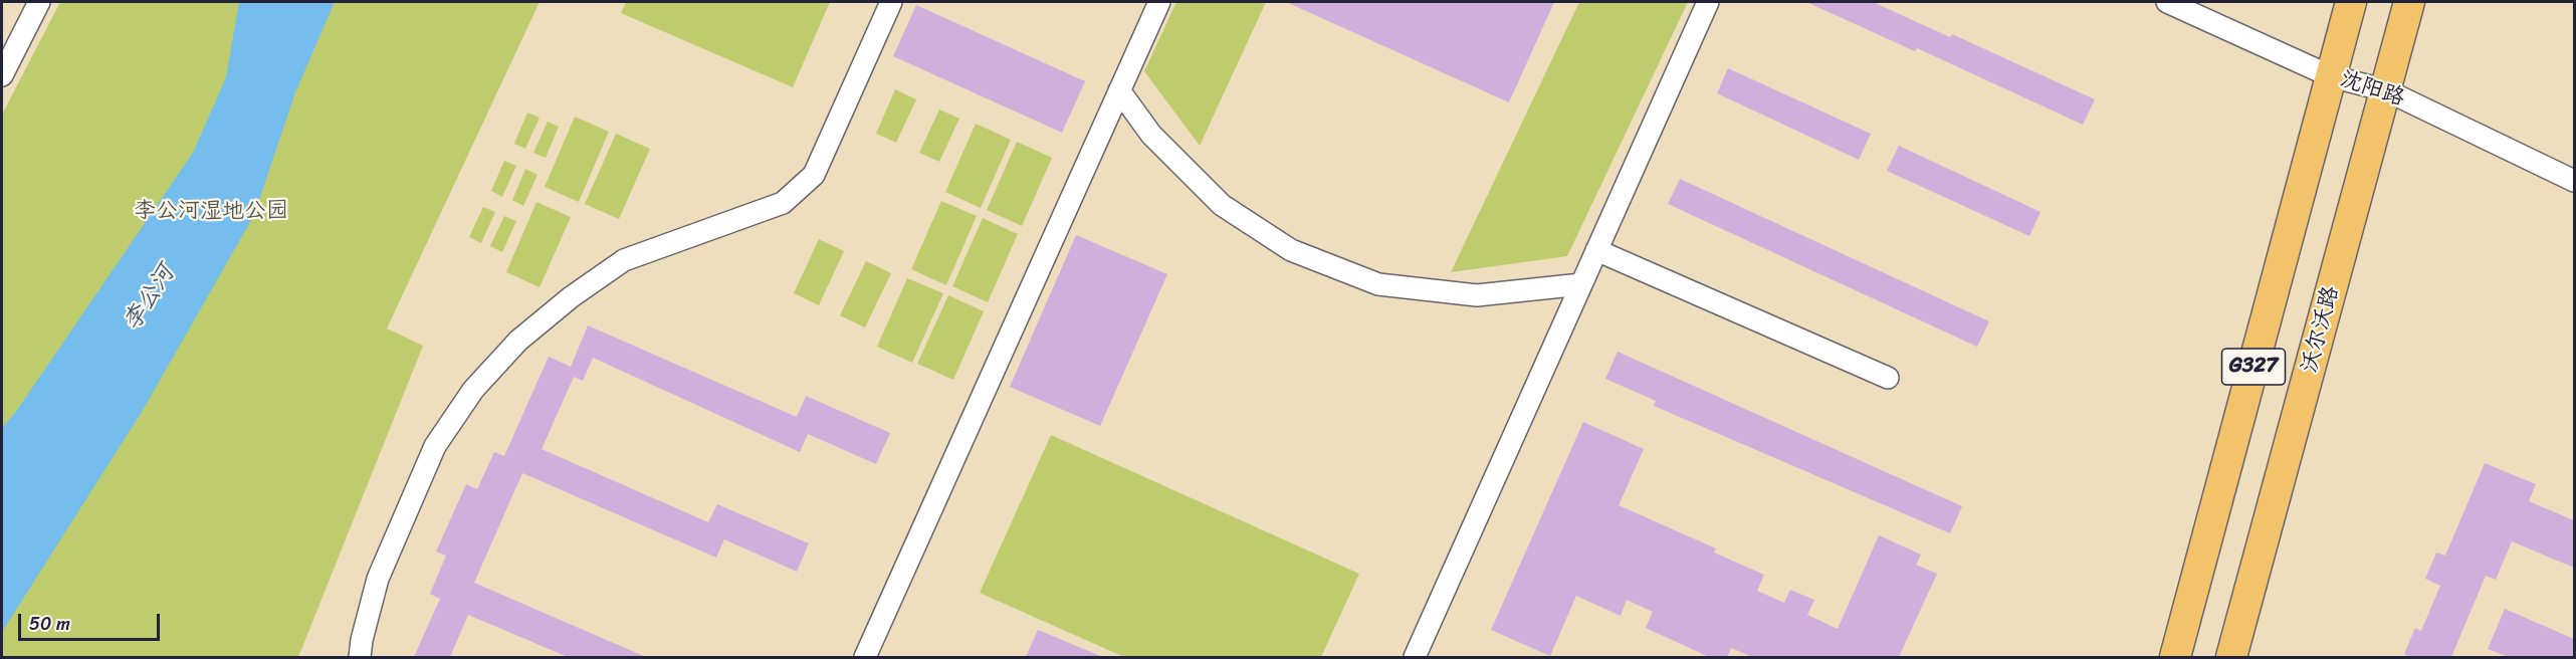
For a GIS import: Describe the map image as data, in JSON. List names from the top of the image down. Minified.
{"streets":{"highway":["沃尔沃路","G327"],"street":["沈阳路"]},"crossings":[["沈阳路","沃尔沃路"],["沈阳路","G327"]],"water":["李公河"],"parks":["李公河湿地公园"],"scale_bar":"50 m"}
